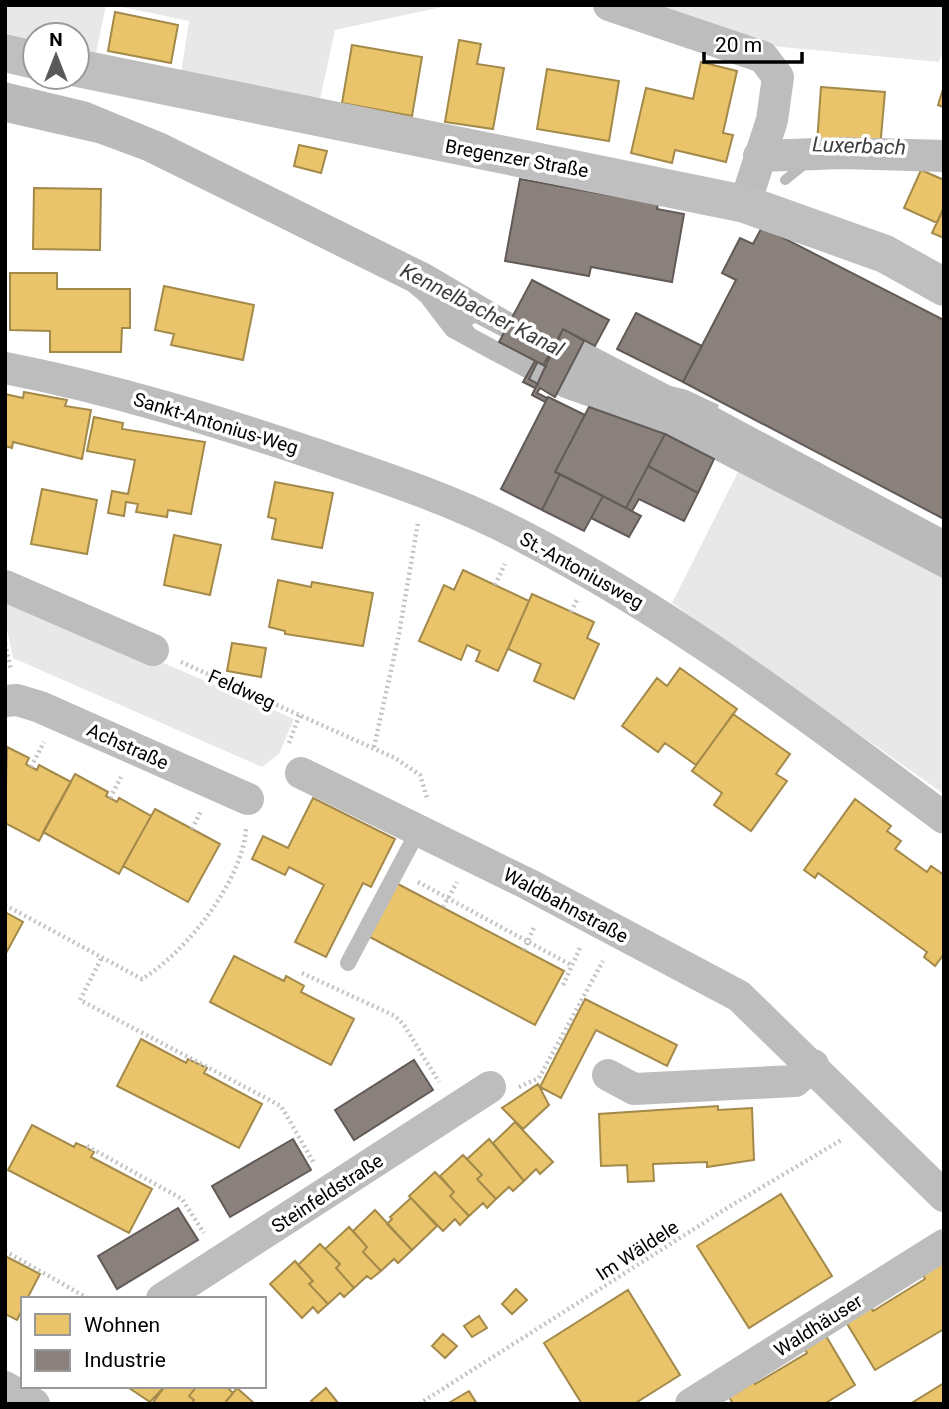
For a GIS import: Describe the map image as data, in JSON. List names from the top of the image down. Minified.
{"streets":{"main road":["Bregenzer Straße"],"street":["Sankt-Antonius-Weg","St.-Antoniusweg","Achstraße","Waldbahnstraße","Steinfeldstraße","Waldhäuser"],"path":["Feldweg","Im Wäldele"]},"crossings":[["Sankt-Antonius-Weg","St.-Antoniusweg"],["Feldweg","Waldbahnstraße"],["Waldbahnstraße","Im Wäldele"]],"water":["Luxerbach","Kennelbacher Kanal"],"legend":["Wohnen","Industrie"],"scale_bar":"20 m","north":"top"}
